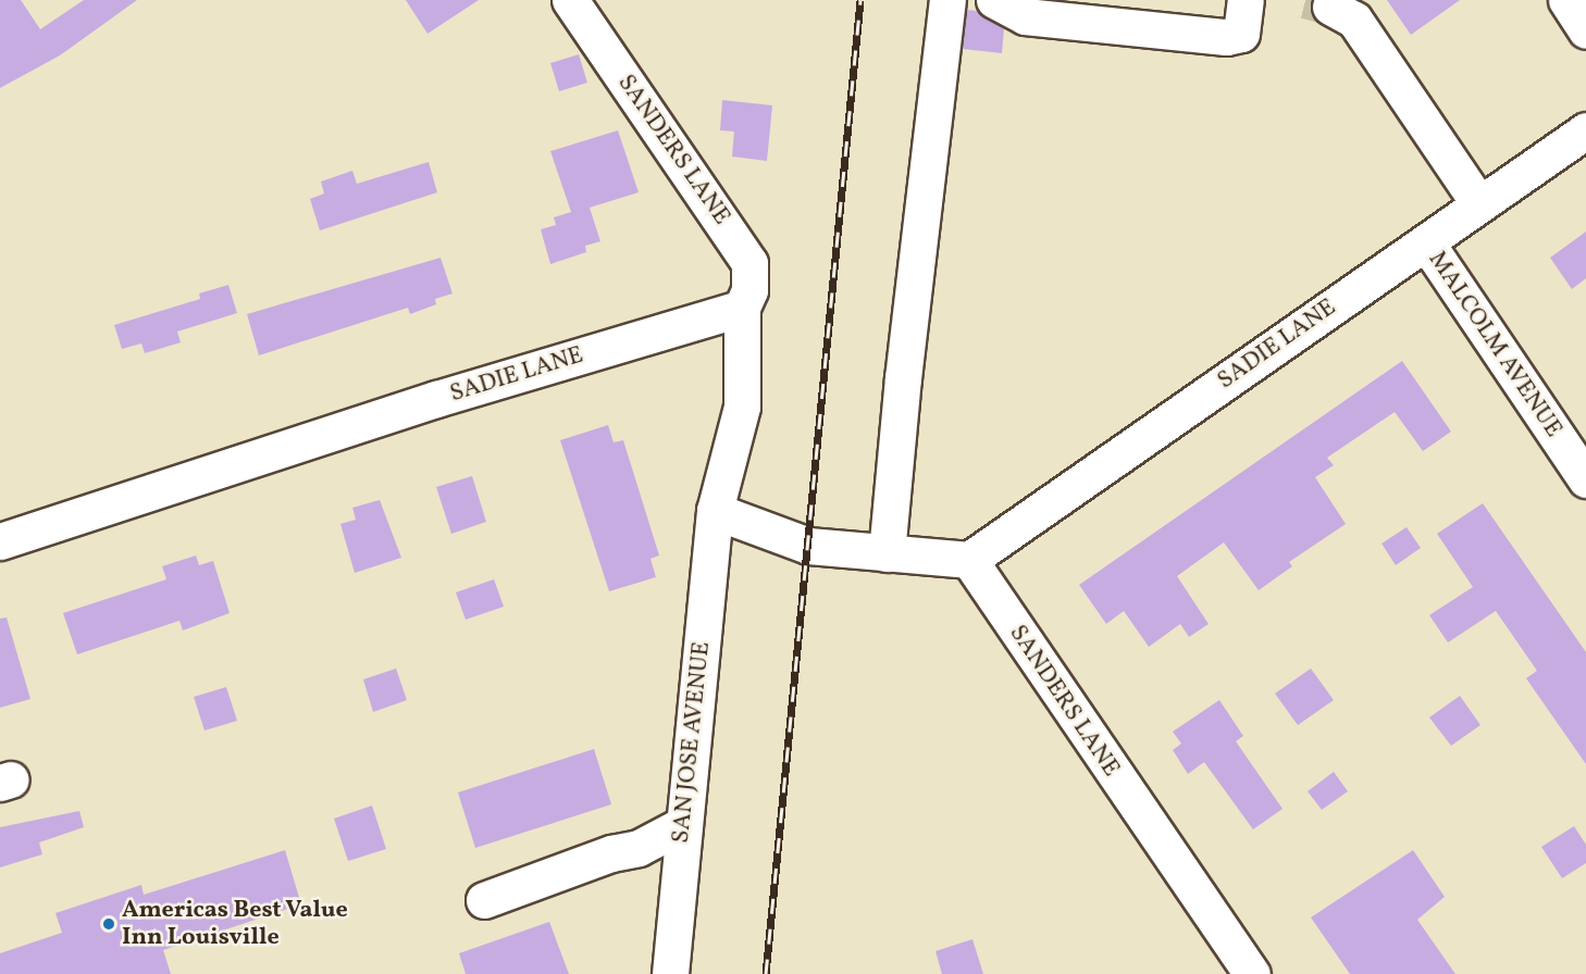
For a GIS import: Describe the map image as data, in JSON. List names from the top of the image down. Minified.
{"streets":{"street":["SANDERS LANE","SADIE LANE","MALCOLM AVENUE","SAN JOSE AVENUE"]},"crossings":[["SANDERS LANE","SADIE LANE"],["SADIE LANE","MALCOLM AVENUE"]],"places":["Americas Best Value Inn Louisville"]}
